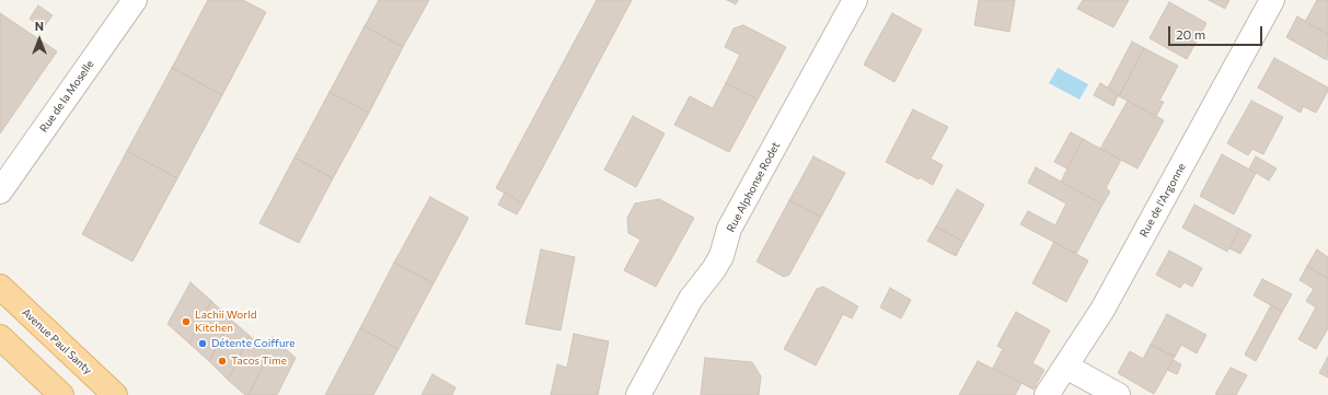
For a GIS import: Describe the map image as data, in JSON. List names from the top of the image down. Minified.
{"streets":{"main road":["Avenue Paul Santy"],"street":["Rue de la Moselle","Rue Alphonse Rodet","Rue de l'Argonne"]},"places":["Lachii World Kitchen","Détente Coiffure","Tacos Time"],"scale_bar":"20 m","north":"top"}
